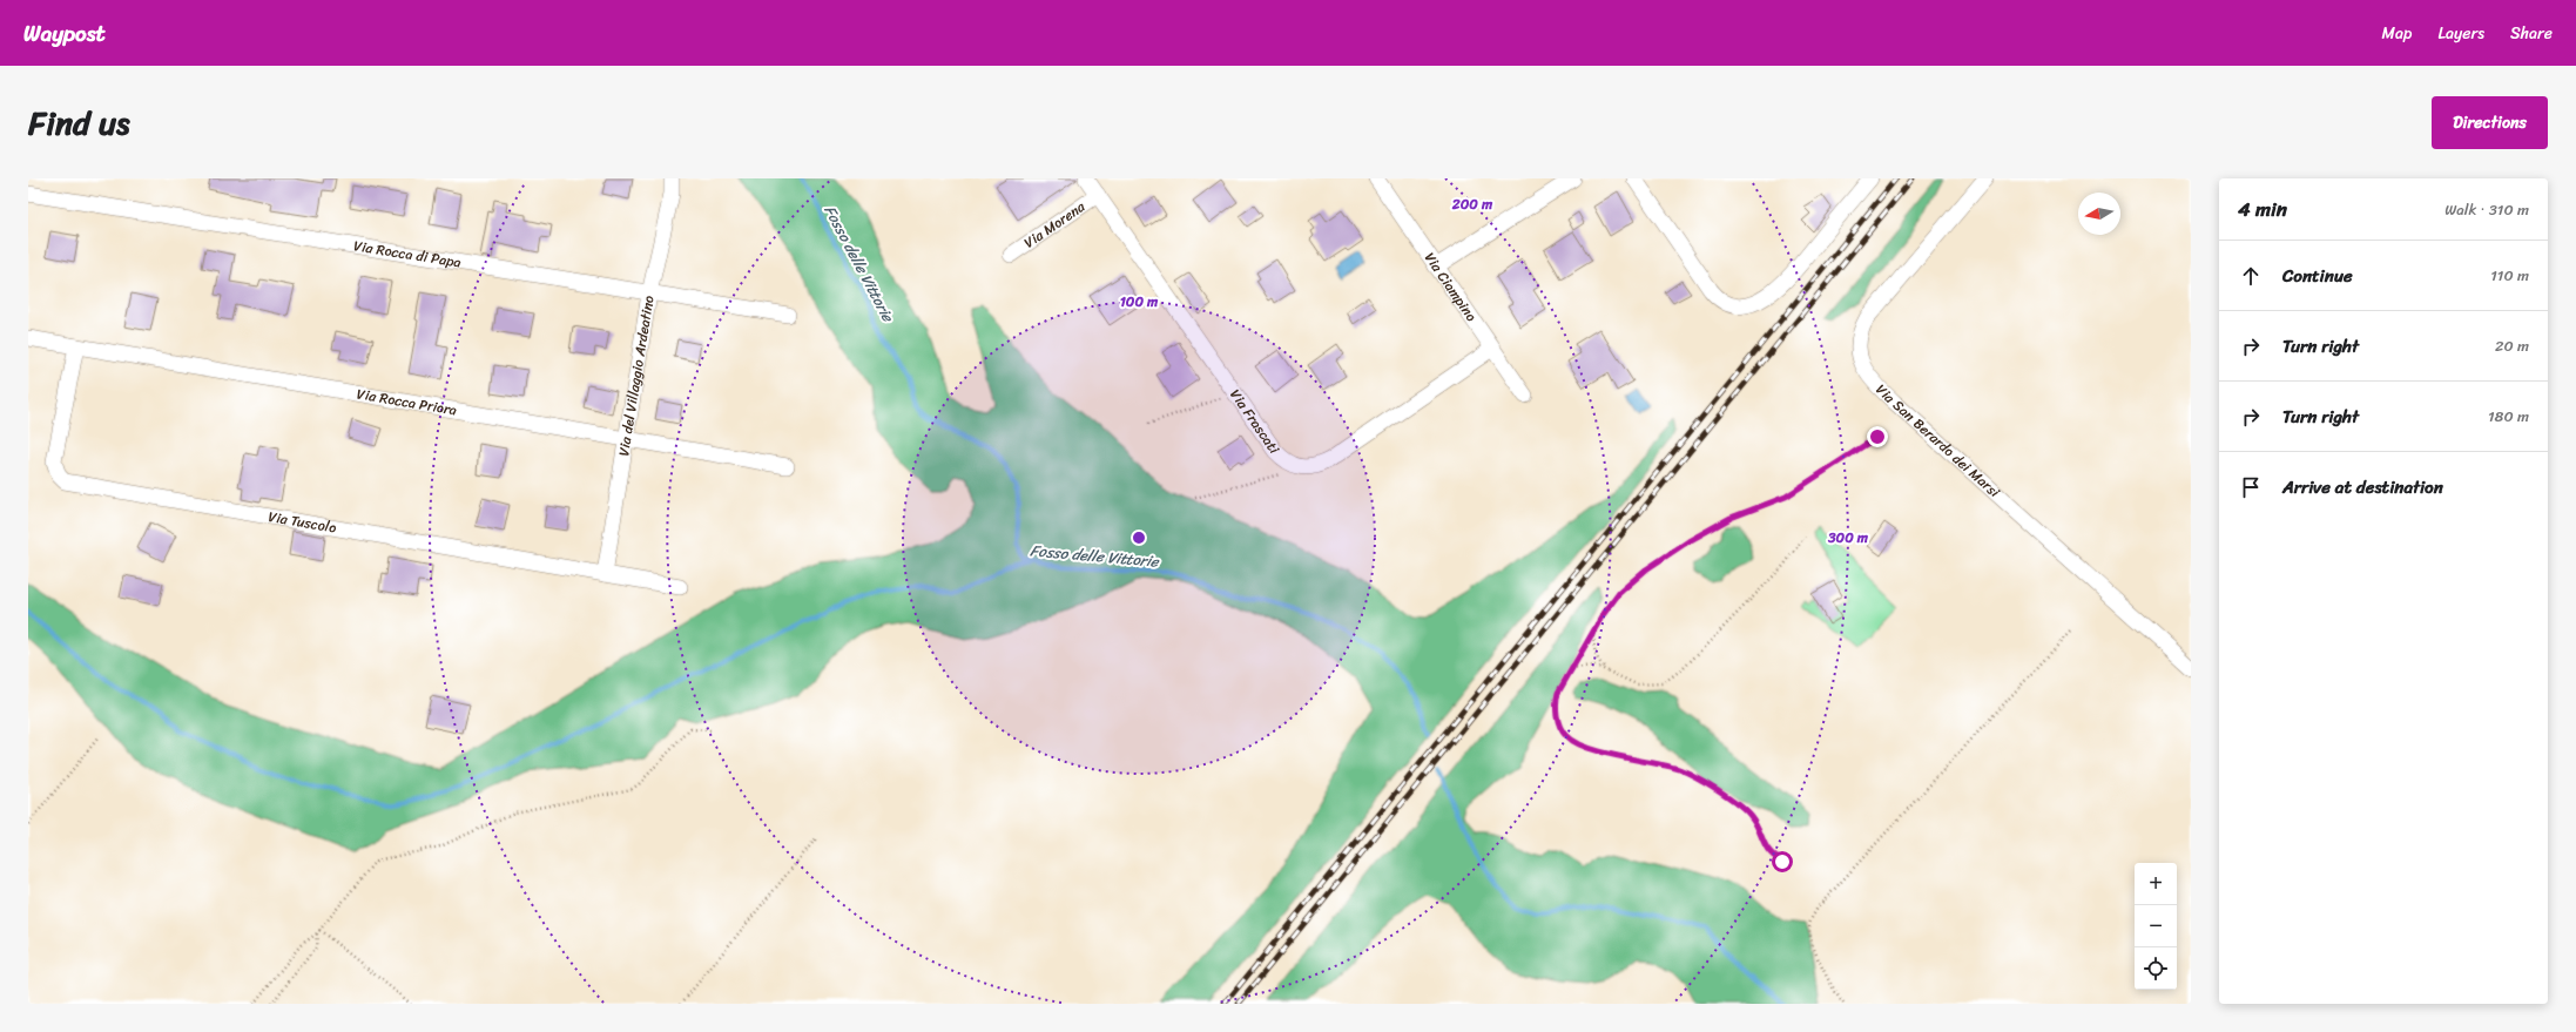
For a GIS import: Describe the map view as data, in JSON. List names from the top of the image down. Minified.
{"streets":{"street":["Via Morena","Via Rocca di Papa","Via Ciampino","Via del Villaggio Ardeatino","Via Rocca Priora","Via Frascati","Via San Berardo dei Marsi","Via Tuscolo"]},"crossings":[["Via Morena","Via Frascati"],["Via Rocca di Papa","Via del Villaggio Ardeatino"],["Via del Villaggio Ardeatino","Via Rocca Priora"],["Via del Villaggio Ardeatino","Via Tuscolo"],["Via Rocca Priora","Via Tuscolo"]],"water":["Fosso delle Vittorie"],"north":"left","page":{"header":"Waypost","nav":["Map","Layers","Share"],"title":"Find us","buttons":"Directions","heading":["4 min","Walk · 310 m"],"list":[["Continue","110 m"],["Turn right","20 m"],["Turn right","180 m"],"Arrive at destination"],"map_buttons":["+","−"]},"rings":["200 m","100 m","300 m"]}
